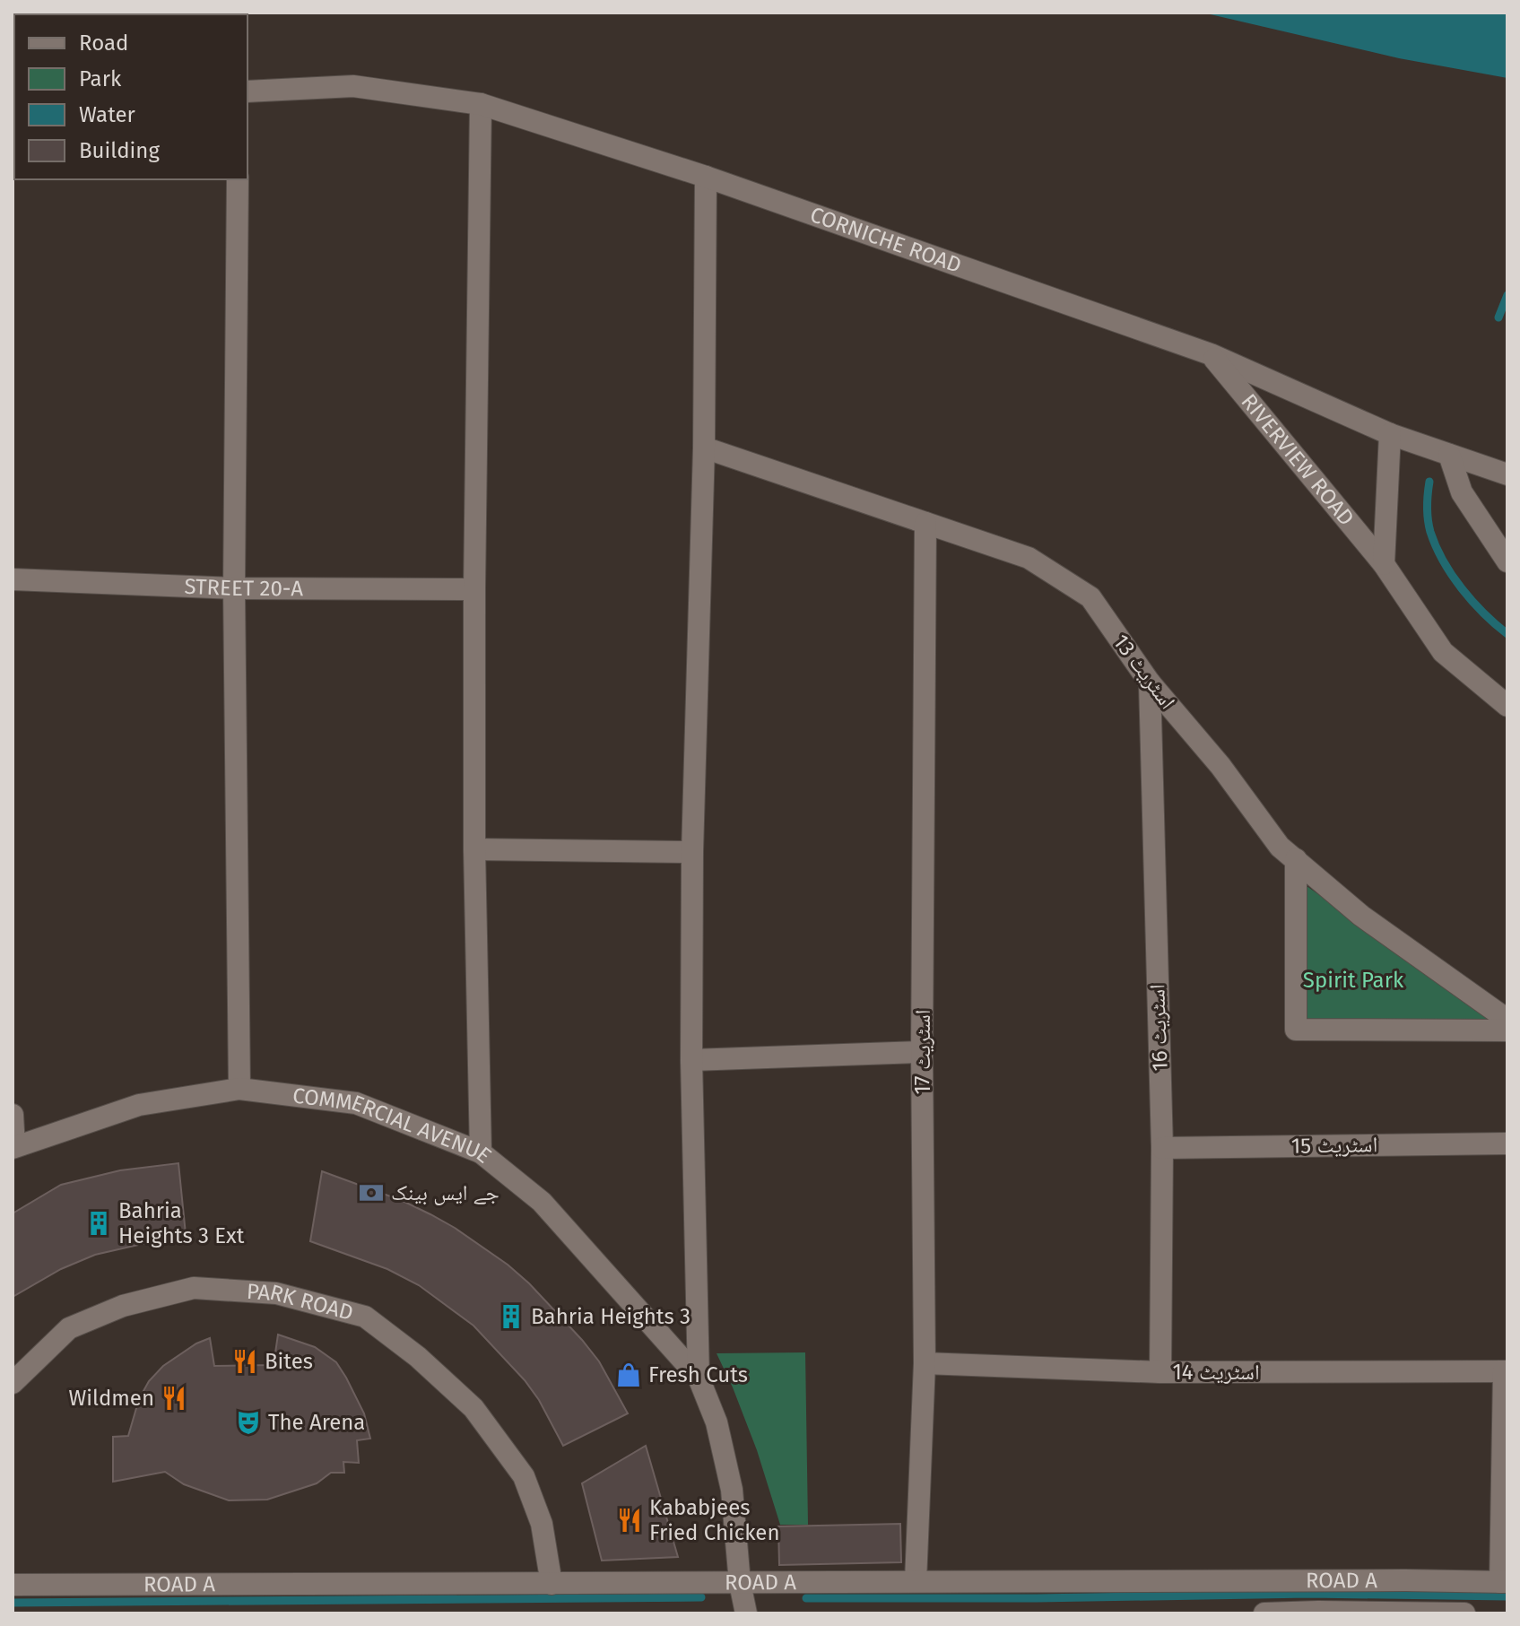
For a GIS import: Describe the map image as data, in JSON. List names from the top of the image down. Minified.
{"streets":{"street":["CORNICHE ROAD","RIVERVIEW ROAD","STREET 20-A","اسٹریٹ 13","اسٹریٹ 16","اسٹریٹ 17","COMMERCIAL AVENUE","اسٹریٹ 15","PARK ROAD","اسٹریٹ 14","ROAD A"]},"crossings":[["CORNICHE ROAD","RIVERVIEW ROAD"],["اسٹریٹ 13","اسٹریٹ 16"],["اسٹریٹ 13","اسٹریٹ 17"],["اسٹریٹ 16","اسٹریٹ 15"],["اسٹریٹ 16","اسٹریٹ 14"],["اسٹریٹ 17","اسٹریٹ 14"],["اسٹریٹ 17","ROAD A"],["COMMERCIAL AVENUE","ROAD A"],["PARK ROAD","ROAD A"]],"parks":["Spirit Park"],"places":{"bank":["جے ایس بینک"],"building":["Bahria Heights 3 Ext","Bahria Heights 3"],"restaurant":["Bites","Wildmen","Kababjees Fried Chicken"],"shop":["Fresh Cuts"],"theatre":["The Arena"]},"legend":["Road","Park","Water","Building"]}
